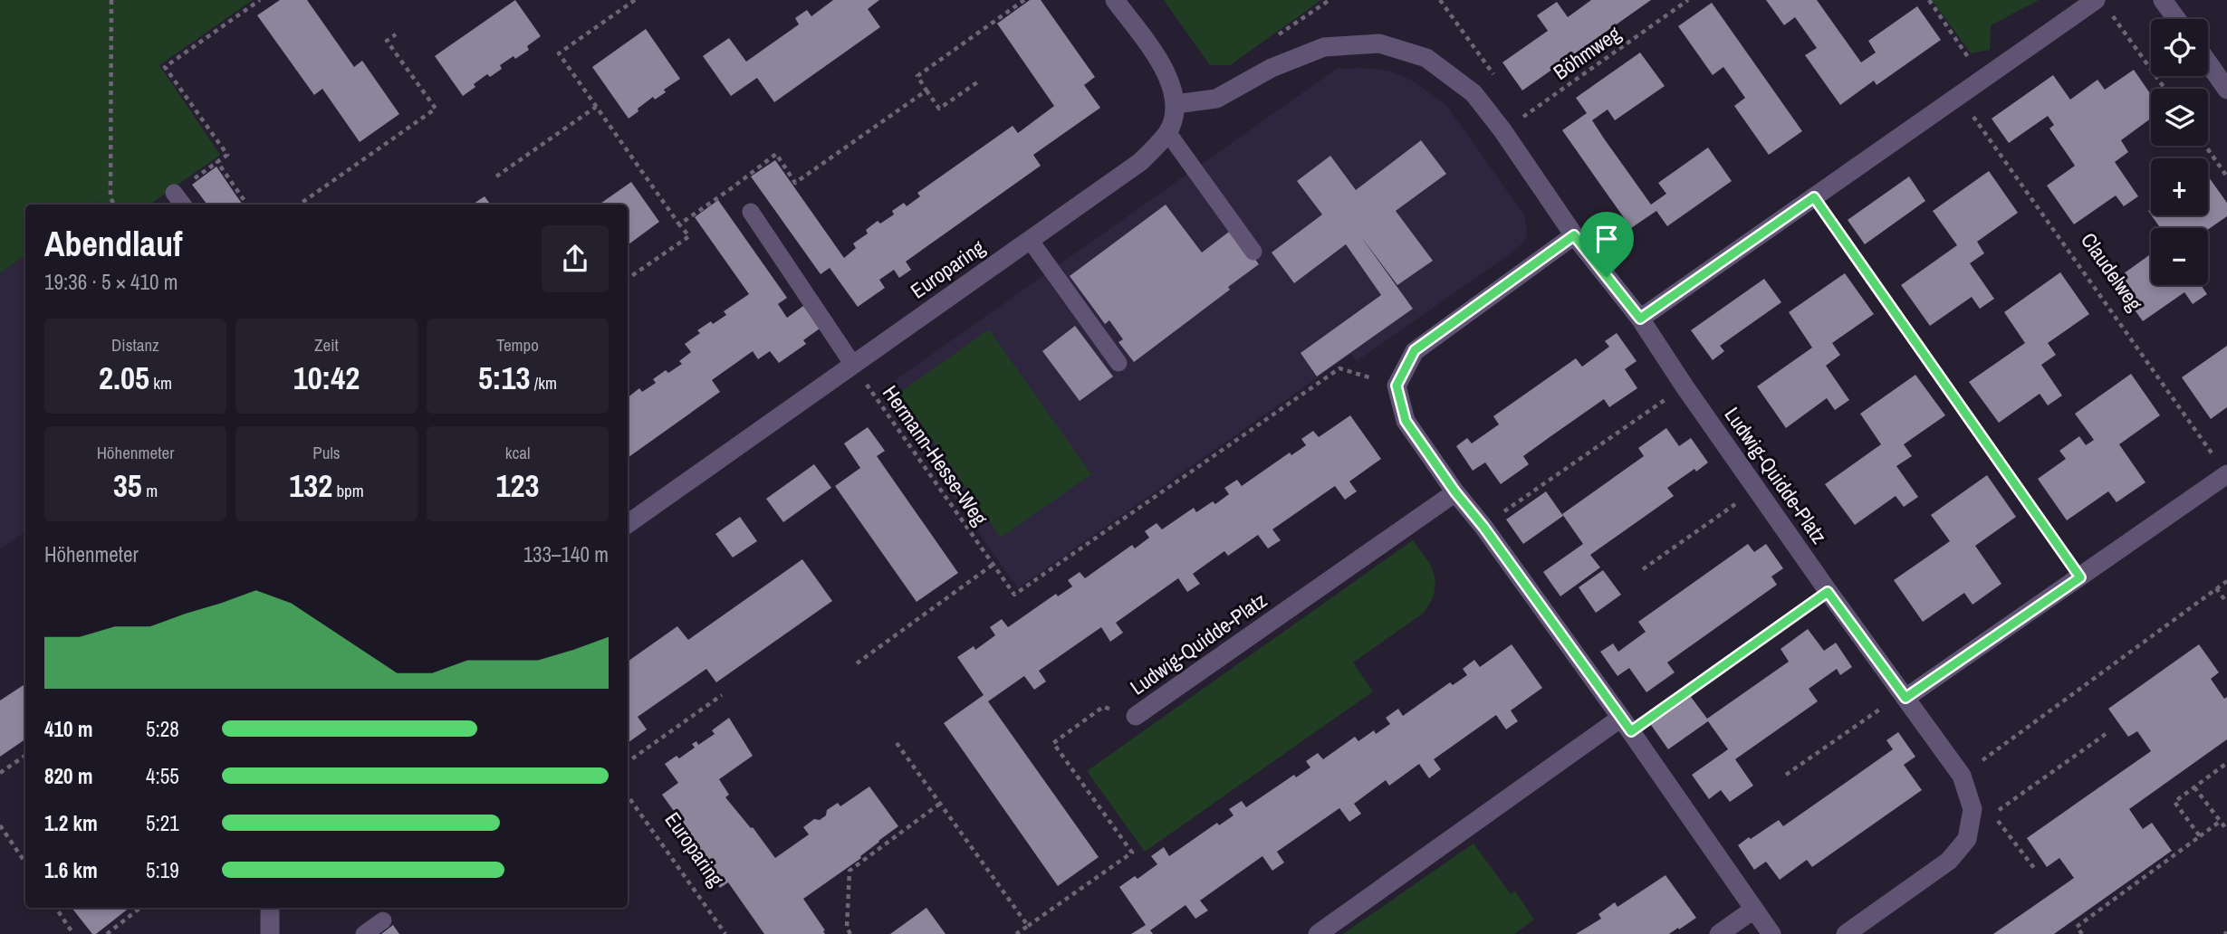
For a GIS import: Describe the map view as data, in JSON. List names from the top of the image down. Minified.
{"streets":{"street":["Europaring","Ludwig-Quidde-Platz"],"path":["Böhmweg","Claudelweg","Hermann-Hesse-Weg"]},"crossings":[["Böhmweg","Ludwig-Quidde-Platz"],["Europaring","Hermann-Hesse-Weg"],["Europaring","Ludwig-Quidde-Platz"]],"page":{"map_buttons":["+","−"],"heading":["Abendlauf","19:36 · 5 × 410 m"],"stats":[["Distanz","2.05 km"],["Zeit","10:42"],["Tempo","5:13 /km"],["Höhenmeter","35 m"],["Puls","132 bpm"],["kcal","123"]],"chart":["Höhenmeter","133–140 m"],"list":[{"name":"410 m","note":"5:28"},{"name":"820 m","note":"4:55"},{"name":"1.2 km","note":"5:21"},{"name":"1.6 km","note":"5:19"}]}}
